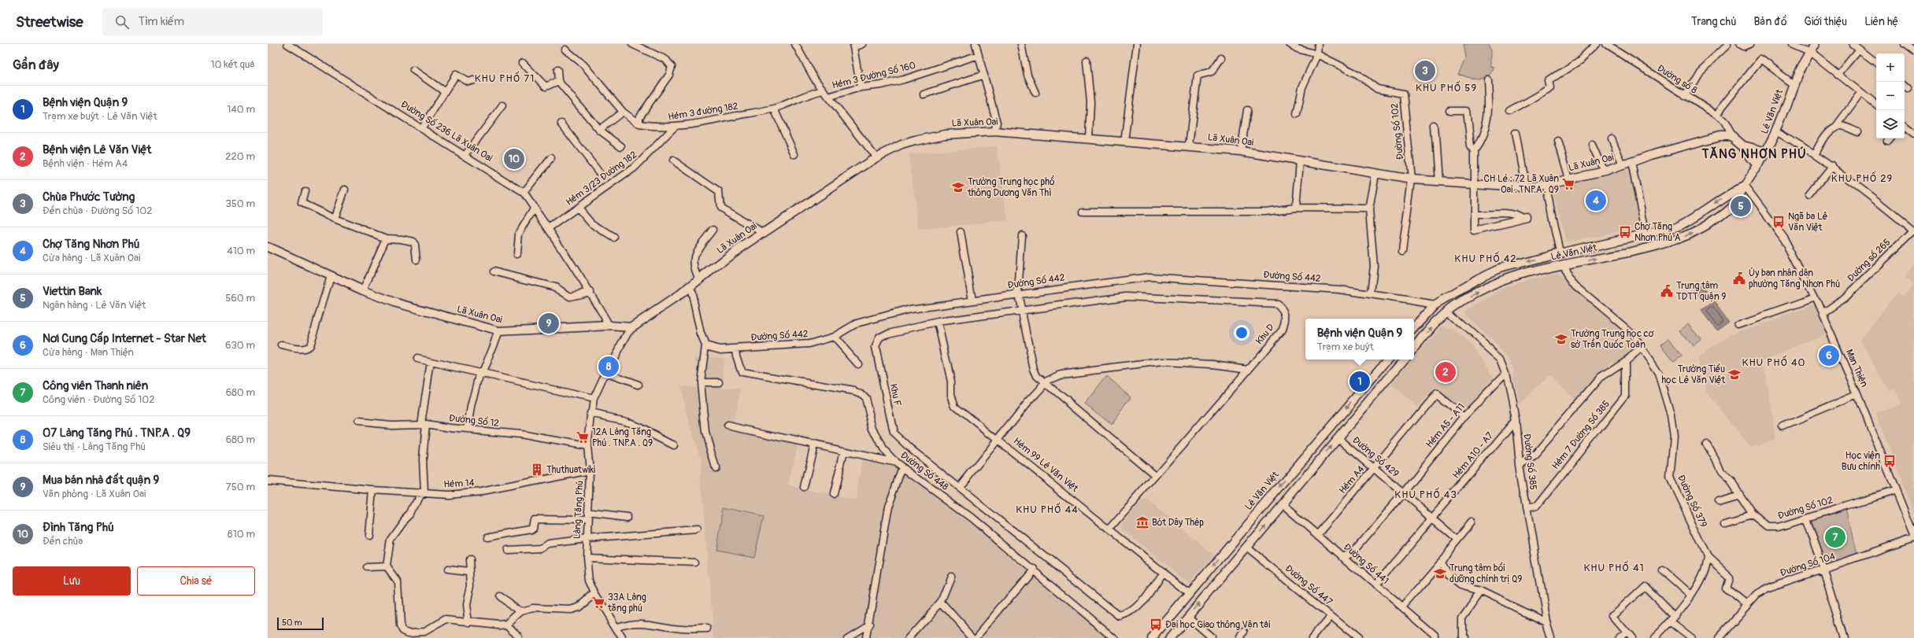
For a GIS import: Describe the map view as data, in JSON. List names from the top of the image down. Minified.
{"streets":{"main road":["Lê Văn Việt","Lã Xuân Oai"],"street":["Hẻm 3 Đường Số 160","Đường số 8","Hẻm 3 đường 182","Đường Số 236 Lã Xuân Oai","Đường Số 102","Hẻm 3/23 Đường 182","Đường số 265","Đường Số 442","Khu D","Man Thiện","Khu F","Đường Số 12","Hẻm A5 - A11","Hẻm 7 Đường Số 385","Hẻm A10 - A7","Đường Số 429","Đường Số 385","Hẻm 99 Lê Văn Việt","Đường Số 448","Hẻm A4","Hẻm 14","Đường Số 379","Làng Tăng Phú","Đường Số 441","Đường Số 104","Đường Số 447"]},"crossings":[["Đường số 8","Lã Xuân Oai"],["Hẻm 3 đường 182","Hẻm 3/23 Đường 182"],["Lê Văn Việt","Đường Số 442"],["Lê Văn Việt","Man Thiện"],["Lê Văn Việt","Đường Số 385"],["Lê Văn Việt","Hẻm 99 Lê Văn Việt"],["Lê Văn Việt","Đường Số 379"],["Lã Xuân Oai","Đường Số 236 Lã Xuân Oai"],["Lã Xuân Oai","Đường Số 102"],["Lã Xuân Oai","Làng Tăng Phú"],["Đường Số 236 Lã Xuân Oai","Hẻm 3/23 Đường 182"],["Đường Số 102","Man Thiện"],["Đường số 265","Man Thiện"],["Đường Số 442","Đường Số 448"],["Khu D","Khu F"],["Khu F","Hẻm 99 Lê Văn Việt"],["Đường Số 12","Làng Tăng Phú"],["Hẻm A5 - A11","Đường Số 429"],["Hẻm A5 - A11","Đường Số 385"],["Hẻm A5 - A11","Hẻm A4"],["Hẻm A5 - A11","Đường Số 441"],["Hẻm 7 Đường Số 385","Đường Số 385"],["Hẻm A10 - A7","Đường Số 429"],["Hẻm A10 - A7","Đường Số 385"],["Hẻm A10 - A7","Đường Số 441"],["Đường Số 429","Hẻm A4"],["Hẻm A4","Đường Số 441"],["Hẻm 14","Làng Tăng Phú"]],"districts":["KHU PHỐ 71","KHU PHỐ 59","TĂNG NHƠN PHÚ","KHU PHỐ 29","KHU PHỐ 42","KHU PHỐ 40","KHU PHỐ 43","KHU PHỐ 44","KHU PHỐ 41"],"places":{"supermarket":["CH Lẻ : 72 Lã Xuân Oai . TNP.A . Q9","12A Làng Tăng Phú . TNP.A . Q9","33A Làng tăng phú"],"school or university":["Trường Trung học phổ thông Dương Văn Thì","Trường Trung học cơ sở Trần Quốc Toản","Trường Tiểu học Lê Văn Việt","Trung tâm bồi dưỡng chính trị Q9"],"bus stop":["Ngã ba Lê Văn Việt","Chợ Tăng Nhơn Phú A","Học viện Bưu chính","Đại học Giao thông Vận tải"],"public building":["Ủy ban nhân dân phường Tăng Nhơn Phú","Trung tâm TDTT quận 9"],"building":["Thuthuatwiki"],"museum":["Bót Dây Thép"]},"scale_bar":"50 m","page":{"header":"Streetwise","search":"Tìm kiếm","nav":["Trang chủ","Bản đồ","Giới thiệu","Liên hệ"],"heading":["Gần đây","10 kết quả"],"map_buttons":["+","−"],"pins":["3","10","4","5","9","6","8","2","1","7"],"list":[{"mark":"1","name":"Bệnh viện Quận 9","note":"Trạm xe buýt · Lê Văn Việt","value":"140 m"},{"mark":"2","name":"Bệnh viện Lê Văn Việt","note":"Bệnh viện · Hẻm A4","value":"220 m"},{"mark":"3","name":"Chùa Phước Tường","note":"Đền chùa · Đường Số 102","value":"350 m"},{"mark":"4","name":"Chợ Tăng Nhơn Phú","note":"Cửa hàng · Lã Xuân Oai","value":"410 m"},{"mark":"5","name":"Viettin Bank","note":"Ngân hàng · Lê Văn Việt","value":"560 m"},{"mark":"6","name":"Nơi Cung Cấp Internet - Star Net","note":"Cửa hàng · Man Thiện","value":"630 m"},{"mark":"7","name":"Công viên Thanh niên","note":"Công viên · Đường Số 102","value":"680 m"},{"mark":"8","name":"07 Làng Tăng Phú . TNP.A . Q9","note":"Siêu thị · Làng Tăng Phú","value":"680 m"},{"mark":"9","name":"Mua bán nhà đất quận 9","note":"Văn phòng · Lã Xuân Oai","value":"750 m"},{"mark":"10","name":"Đình Tăng Phú","note":"Đền chùa","value":"810 m"}],"popup":["Bệnh viện Quận 9","Trạm xe buýt"],"buttons":["Lưu","Chia sẻ"],"scale":"50 m"}}
